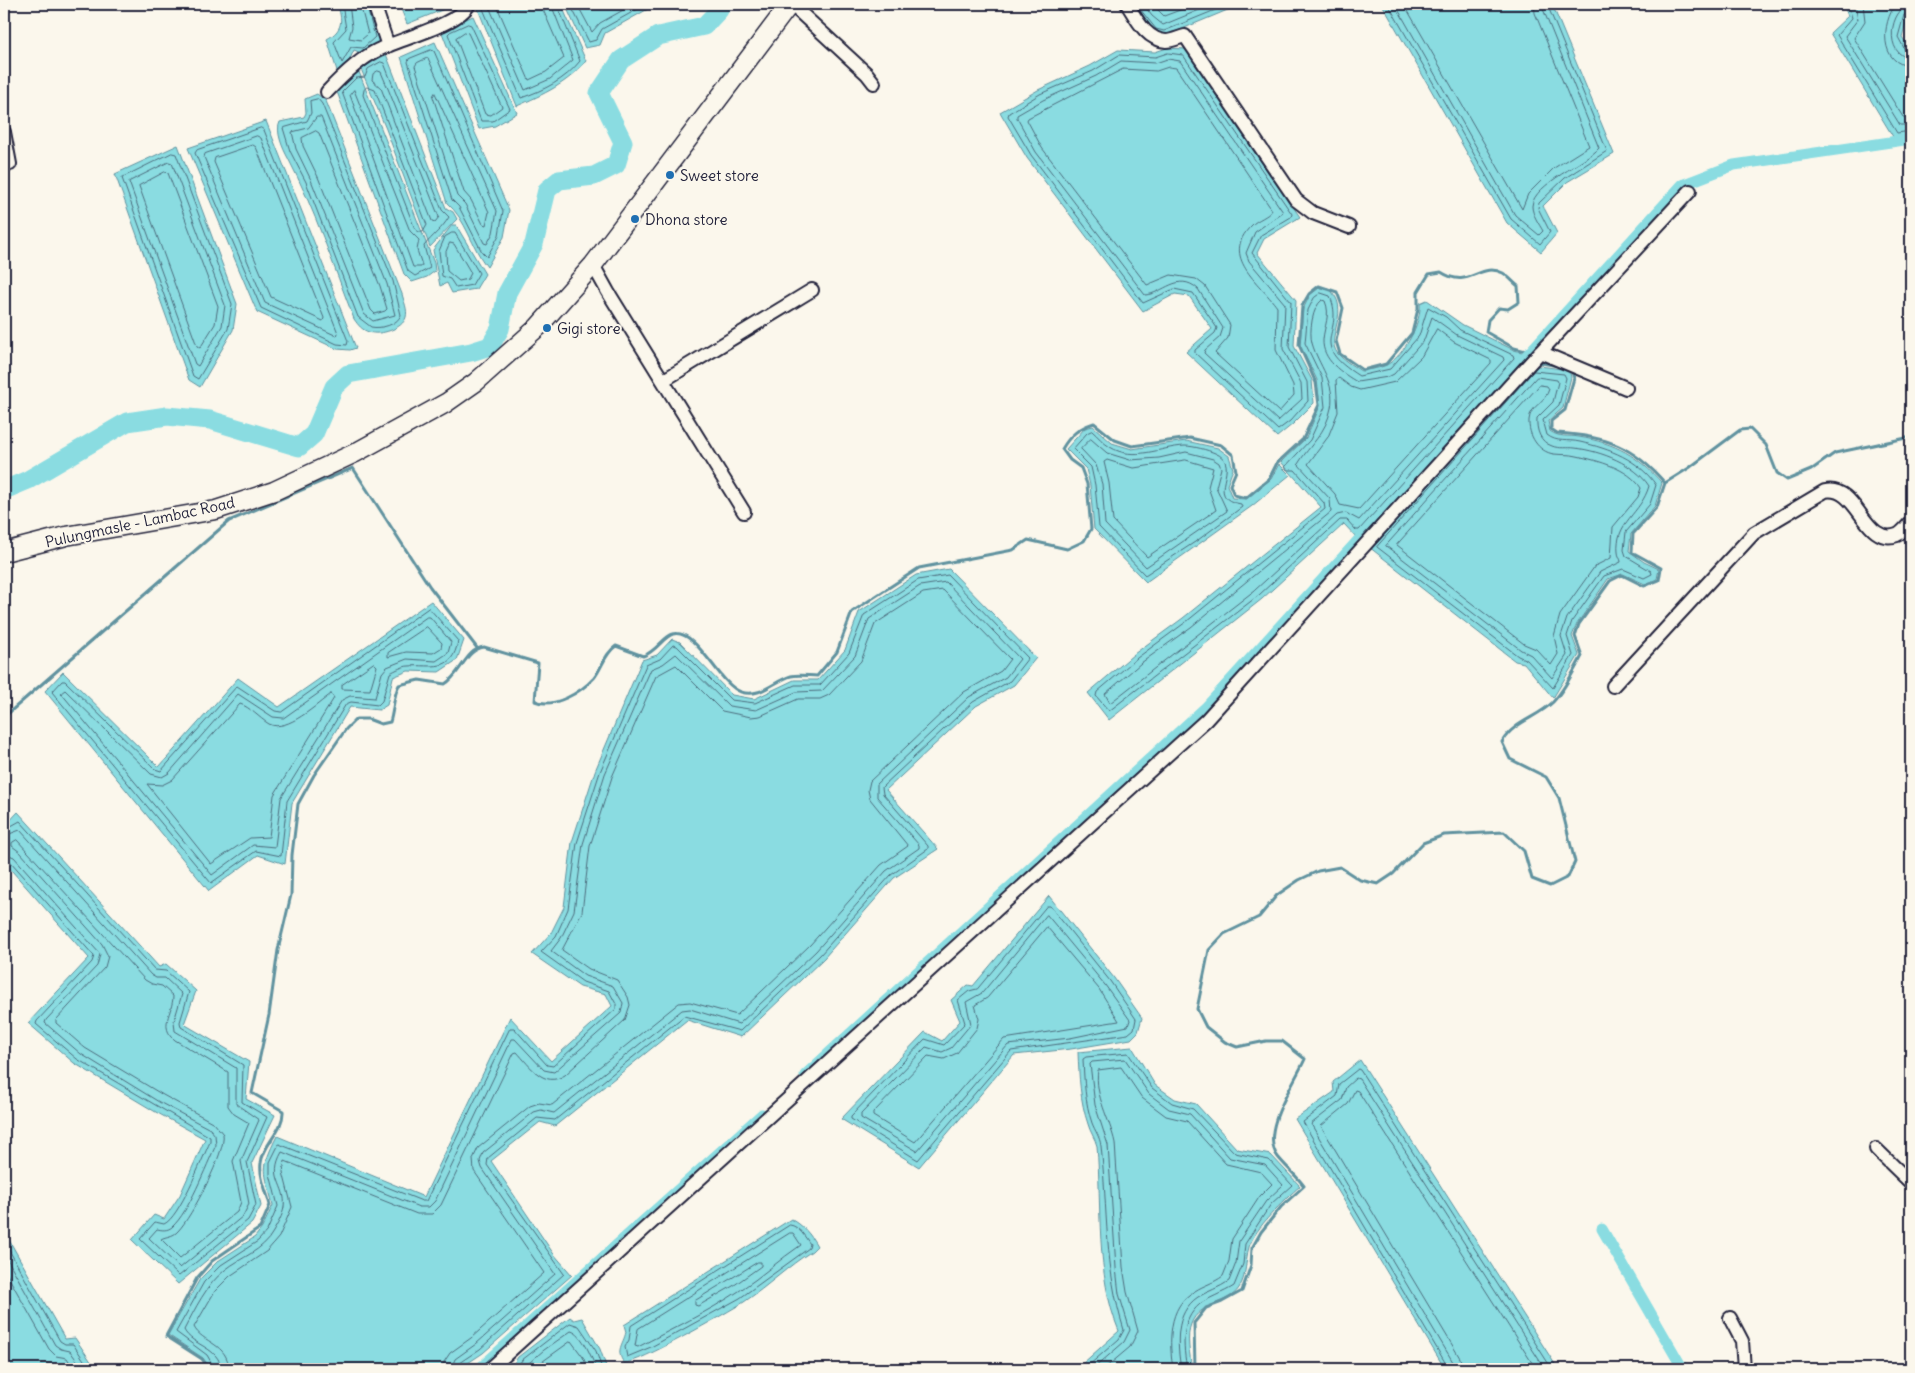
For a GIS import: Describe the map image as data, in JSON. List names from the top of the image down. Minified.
{"streets":{"street":["Pulungmasle - Lambac Road"]},"places":["Sweet store","Dhona store","Gigi store"]}
